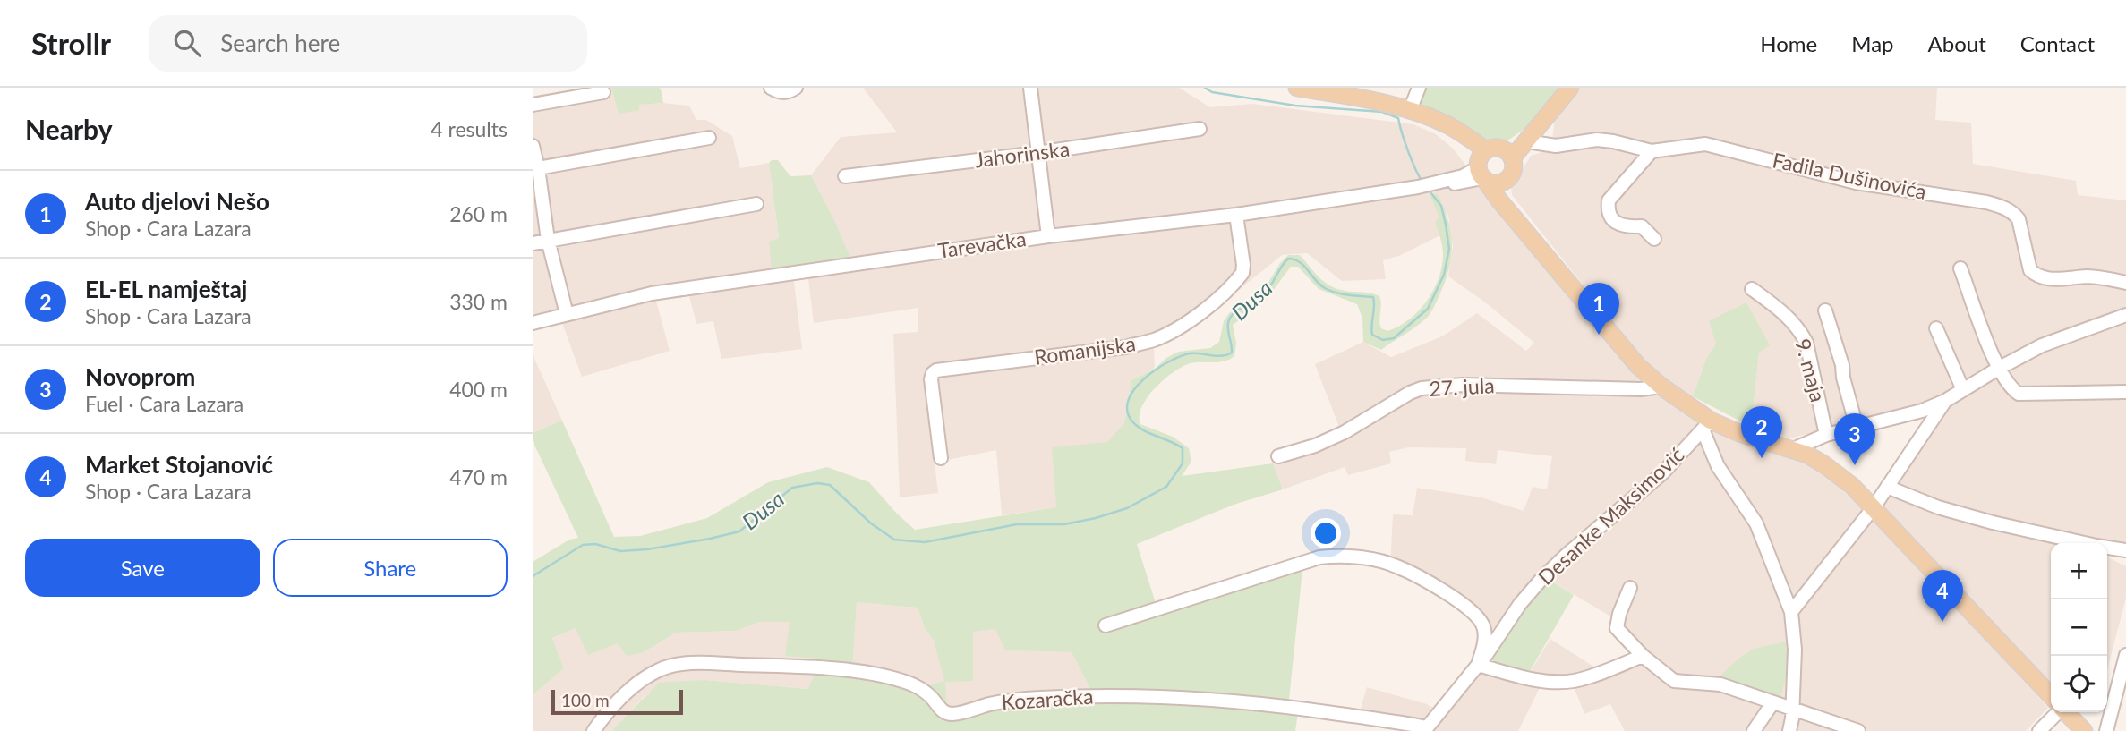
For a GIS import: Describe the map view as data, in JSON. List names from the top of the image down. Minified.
{"streets":{"street":["Jahorinska","Fadila Dušinovića","Tarevačka","Romanijska","9. maja","27. jula","Desanke Maksimović","Kozaračka"]},"crossings":[["Tarevačka","Romanijska"],["Desanke Maksimović","Kozaračka"]],"water":["Dusa"],"scale_bar":"100 m","page":{"header":"Strollr","search":"Search here","nav":["Home","Map","About","Contact"],"heading":["Nearby","4 results"],"list":[{"mark":"1","name":"Auto djelovi Nešo","note":"Shop · Cara Lazara","value":"260 m"},{"mark":"2","name":"EL-EL namještaj","note":"Shop · Cara Lazara","value":"330 m"},{"mark":"3","name":"Novoprom","note":"Fuel · Cara Lazara","value":"400 m"},{"mark":"4","name":"Market Stojanović","note":"Shop · Cara Lazara","value":"470 m"}],"pins":["1","2","3","4"],"buttons":["Save","Share"],"map_buttons":["+","−"],"scale":"100 m"}}
